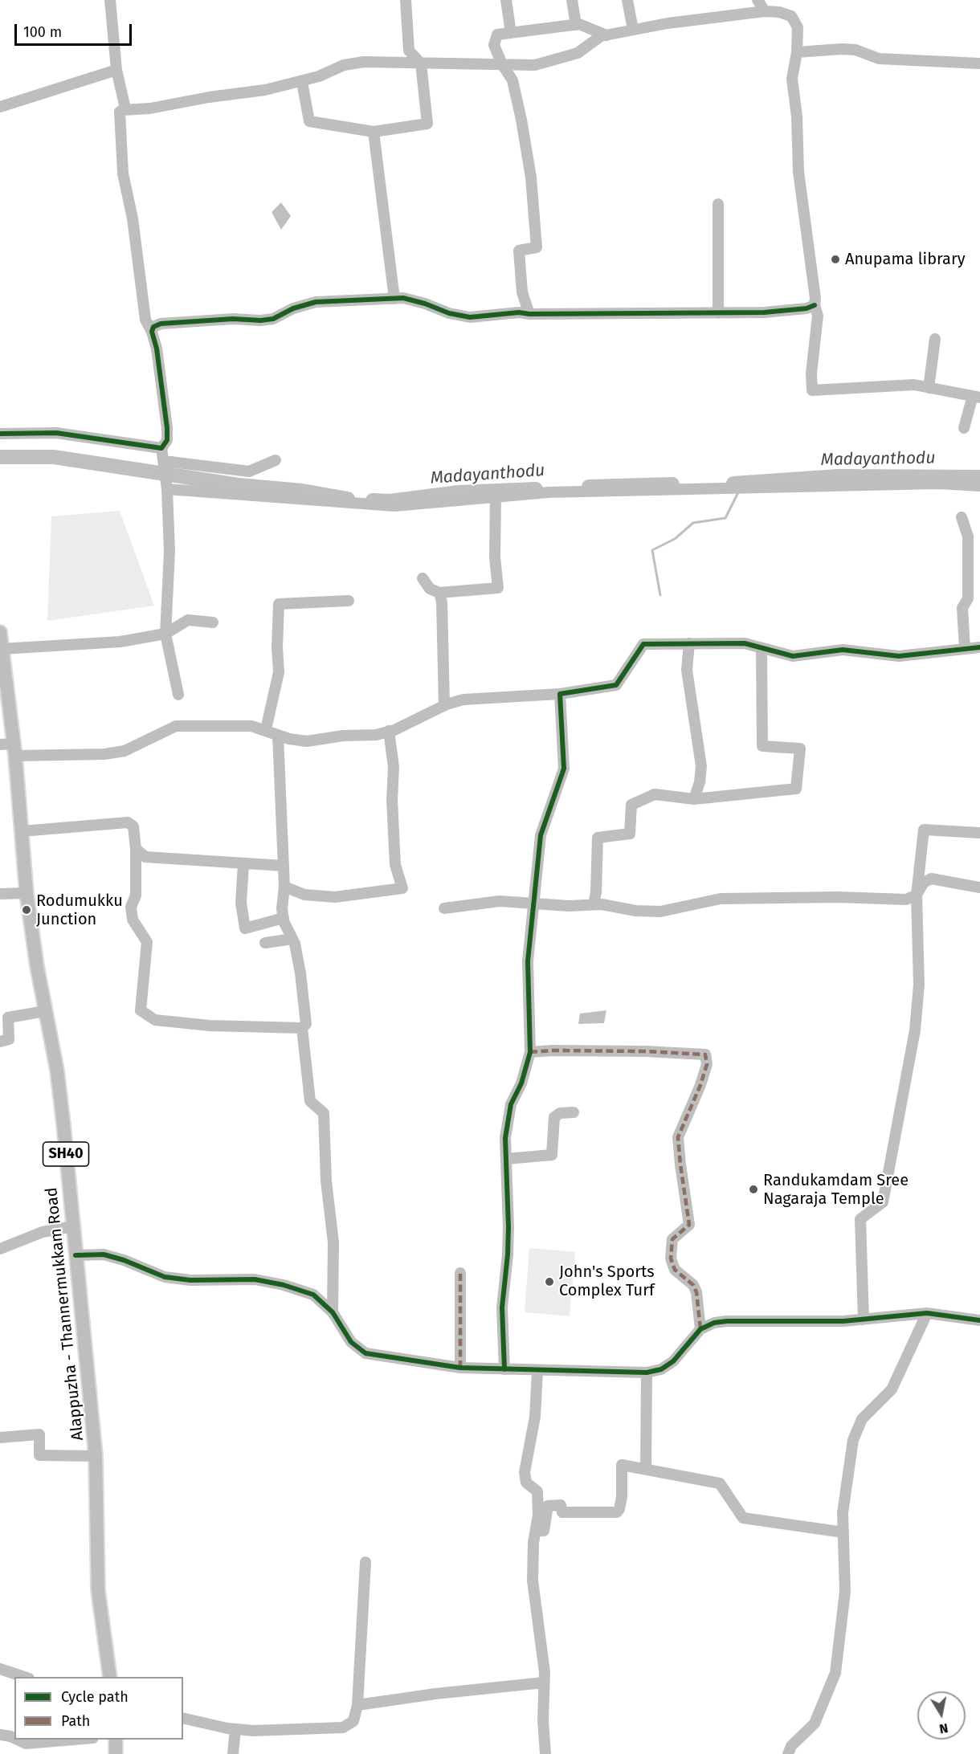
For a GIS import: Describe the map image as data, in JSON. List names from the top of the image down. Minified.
{"streets":{"main road":["SH40","Alappuzha - Thannermukkam Road"]},"water":["Madayanthodu"],"places":["Anupama library","Rodumukku Junction","Randukamdam Sree Nagaraja Temple","John's Sports Complex Turf"],"legend":["Cycle path","Path"],"scale_bar":"100 m","north":"bottom"}
